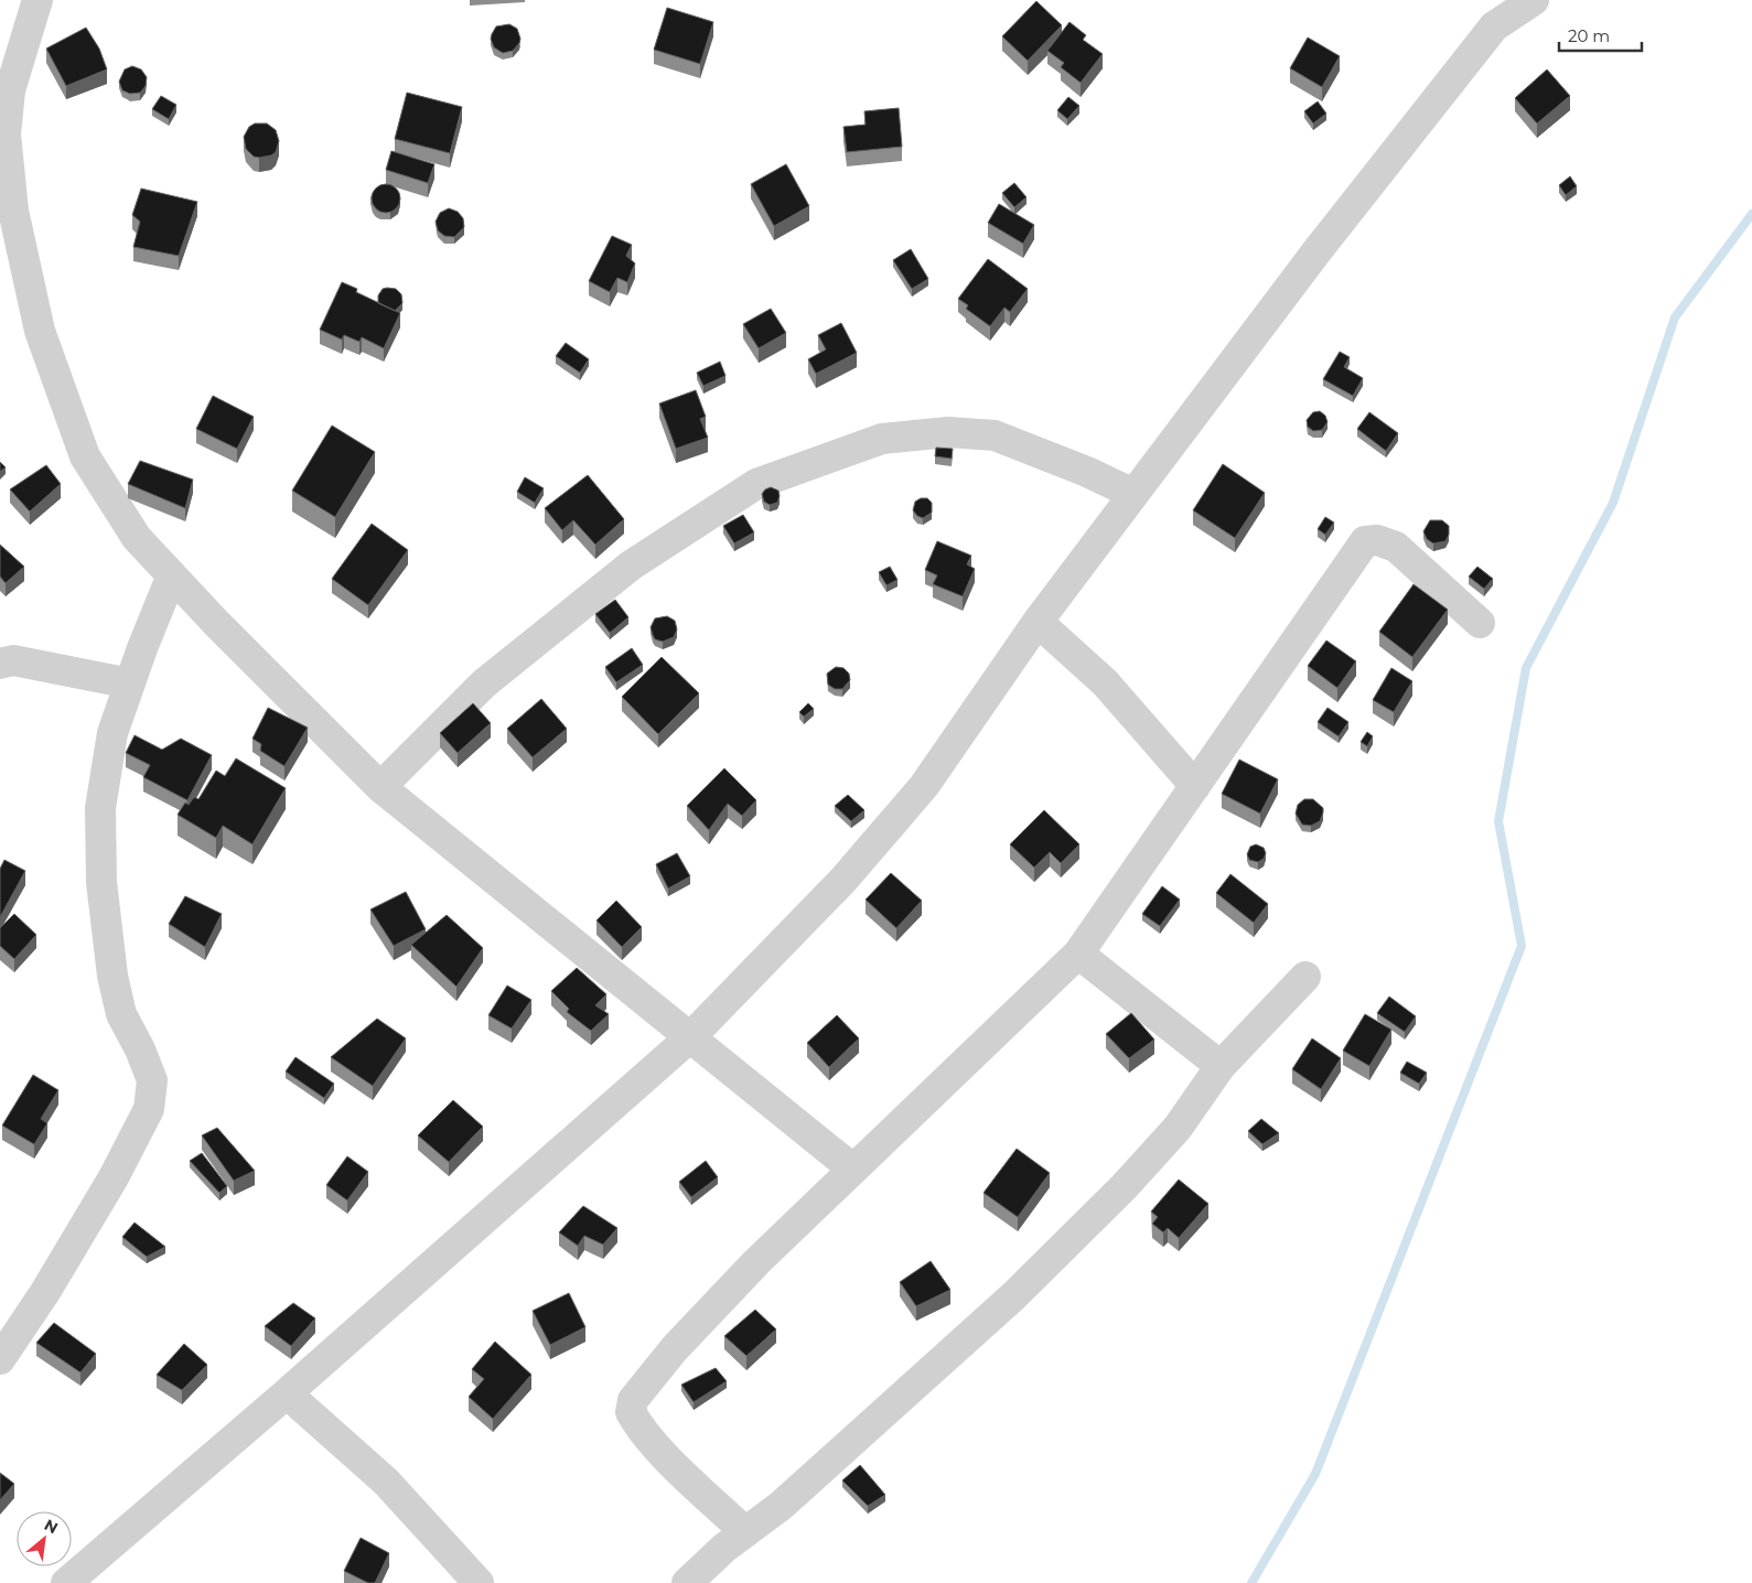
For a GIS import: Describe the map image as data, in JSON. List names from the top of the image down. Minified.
{"scale_bar":"20 m","north":"top right"}
